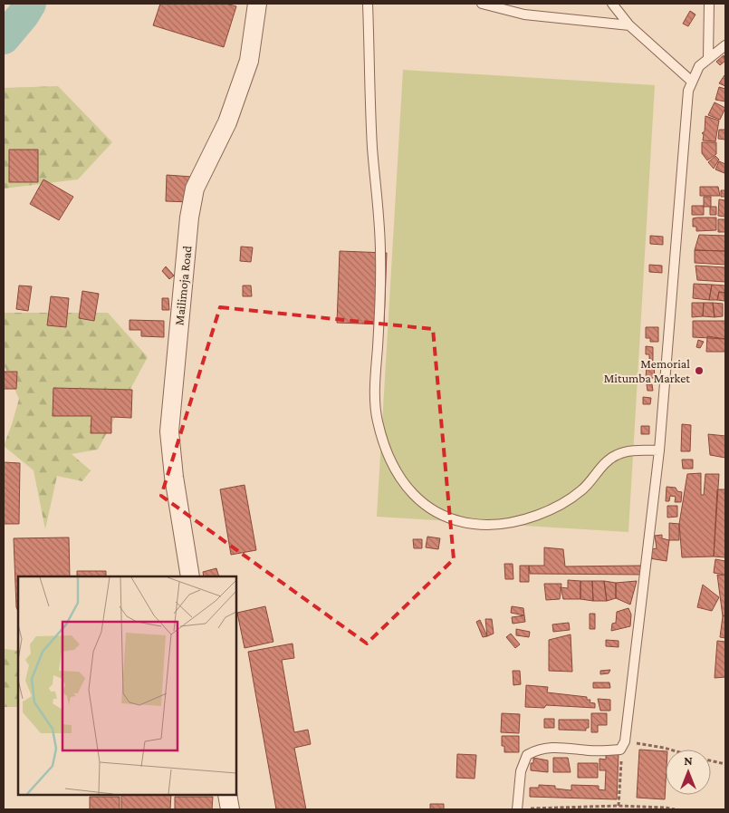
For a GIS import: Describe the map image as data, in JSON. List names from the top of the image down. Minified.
{"streets":{"street":["Mailimoja Road"]},"places":["Memorial Mitumba Market"],"north":"top"}
